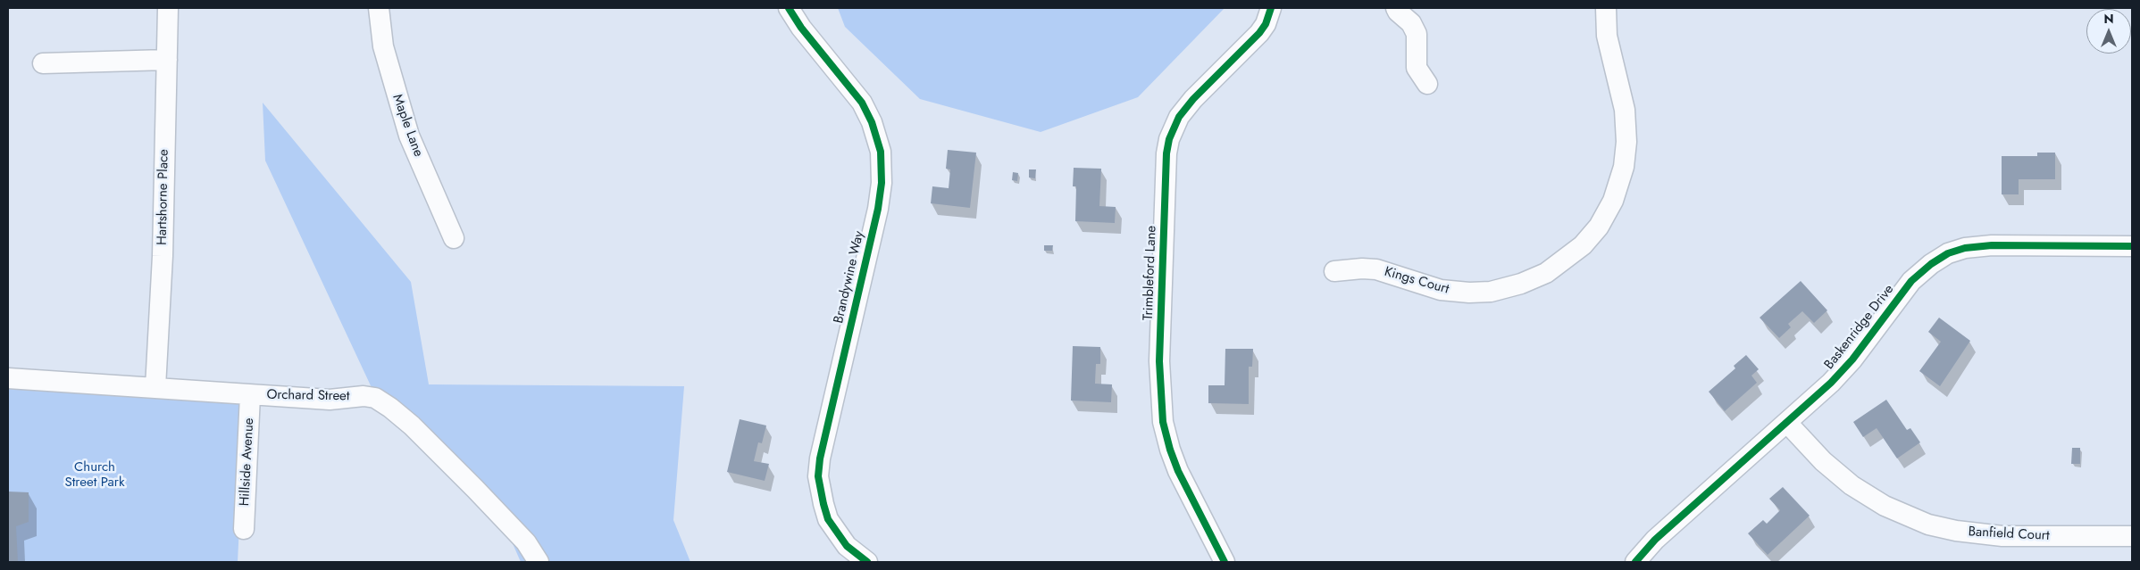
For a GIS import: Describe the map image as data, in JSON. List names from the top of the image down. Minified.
{"streets":{"street":["Maple Lane","Hartshorne Place","Trimbleford Lane","Brandywine Way","Kings Court","Baskenridge Drive","Orchard Street","Hillside Avenue","Banfield Court"]},"crossings":[["Hartshorne Place","Orchard Street"],["Baskenridge Drive","Banfield Court"],["Orchard Street","Hillside Avenue"]],"parks":["Church Street Park"],"north":"top"}
